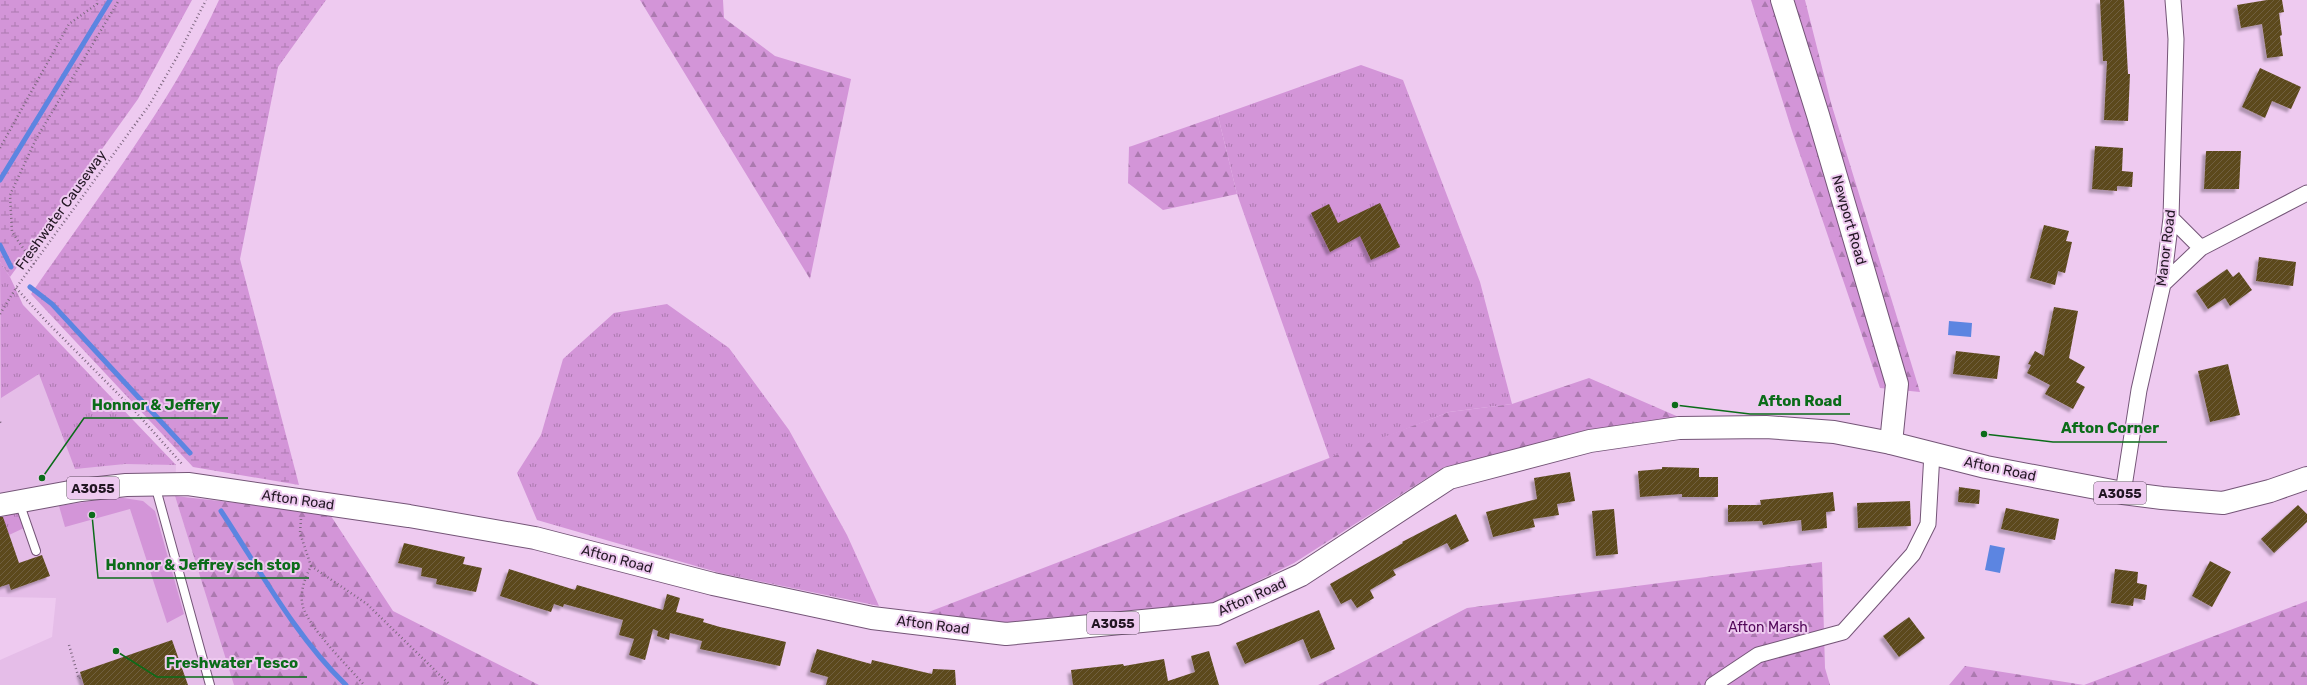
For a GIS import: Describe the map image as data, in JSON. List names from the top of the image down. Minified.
{"streets":{"main road":["Newport Road","Afton Road","A3055"],"street":["Manor Road"],"path":["Freshwater Causeway"]},"crossings":[["Freshwater Causeway","Afton Road"],["Newport Road","Afton Road"],["Manor Road","Afton Road"]],"parks":["Afton Marsh"],"places":["Afton Road","Afton Corner","Honnor & Jeffery","Honnor & Jeffrey sch stop","Freshwater Tesco"]}
